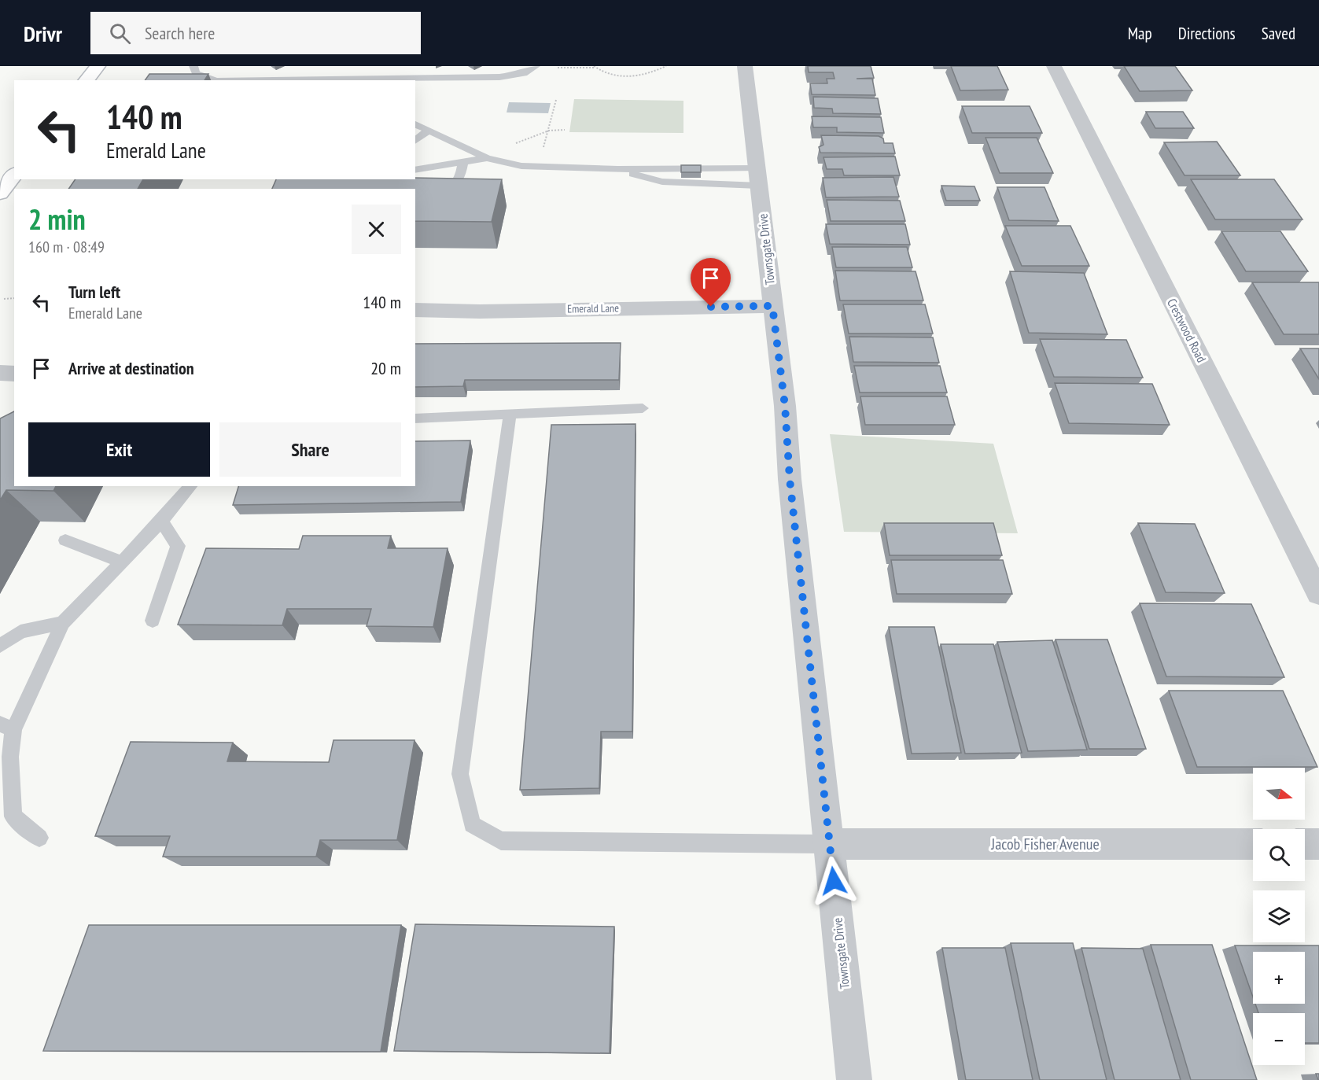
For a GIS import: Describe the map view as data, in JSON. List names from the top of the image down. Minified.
{"streets":{"street":["Townsgate Drive","Emerald Lane","Crestwood Road","Jacob Fisher Avenue"]},"crossings":[["Townsgate Drive","Emerald Lane"],["Townsgate Drive","Jacob Fisher Avenue"]],"north":"right","page":{"header":"Drivr","search":"Search here","nav":["Map","Directions","Saved"],"turn":["140 m","Emerald Lane"],"heading":["2 min","160 m · 08:49"],"list":[{"name":"Turn left","note":"Emerald Lane","value":"140 m"},{"name":"Arrive at destination","value":"20 m"}],"buttons":["Exit","Share"],"map_buttons":["+","−"]}}
